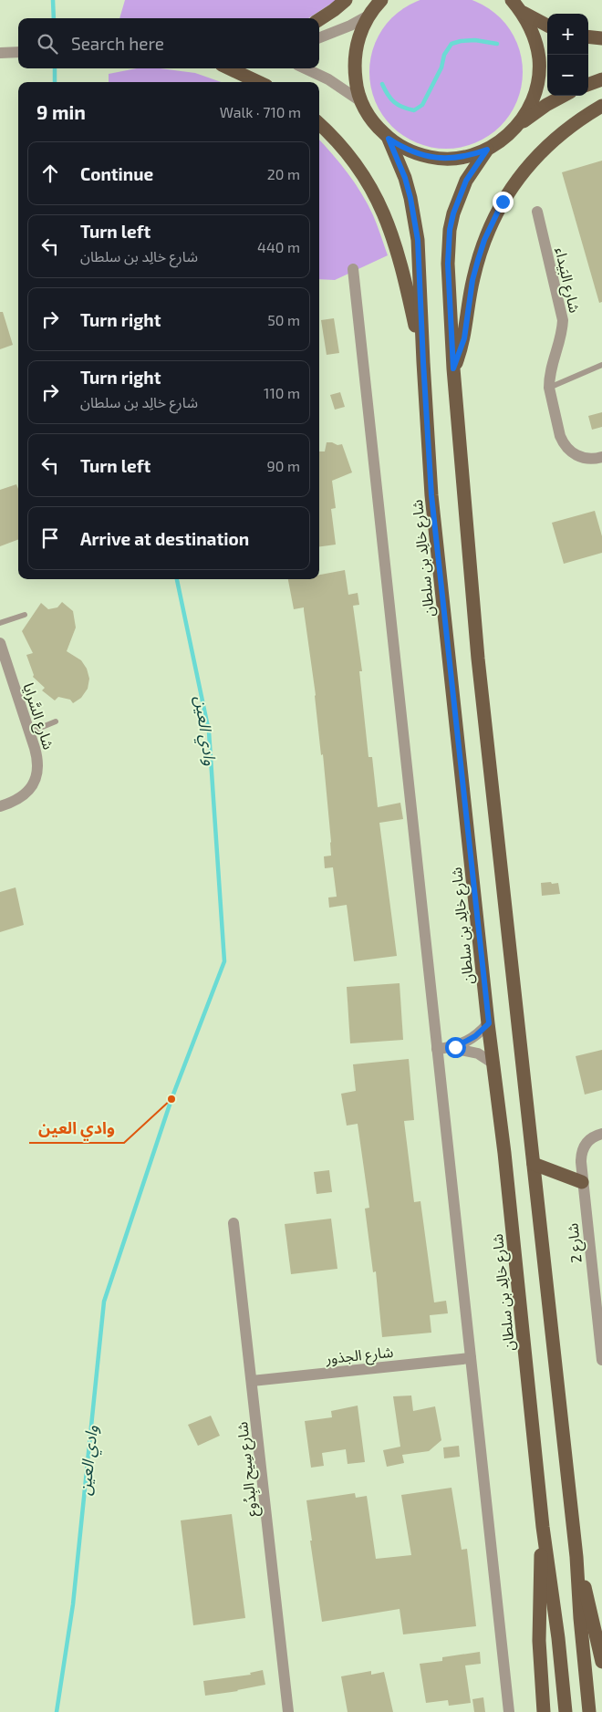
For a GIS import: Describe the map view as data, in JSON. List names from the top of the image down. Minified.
{"streets":{"main road":["شارع خالِد بن سلطان"],"street":["شارع البَيداء","شارع السَّرايا","شارع 2","شارع الجذور","شارع سِيح البِدُوع"]},"crossings":[["شارع الجذور","شارع سِيح البِدُوع"]],"water":["وادي العين"],"places":["وادي العين"],"page":{"map_buttons":["+","−"],"search":"Search here","heading":["9 min","Walk · 710 m"],"list":[["Continue","20 m"],["Turn left","شارع خالِد بن سلطان","440 m"],["Turn right","50 m"],["Turn right","شارع خالِد بن سلطان","110 m"],["Turn left","90 m"],"Arrive at destination"]}}
